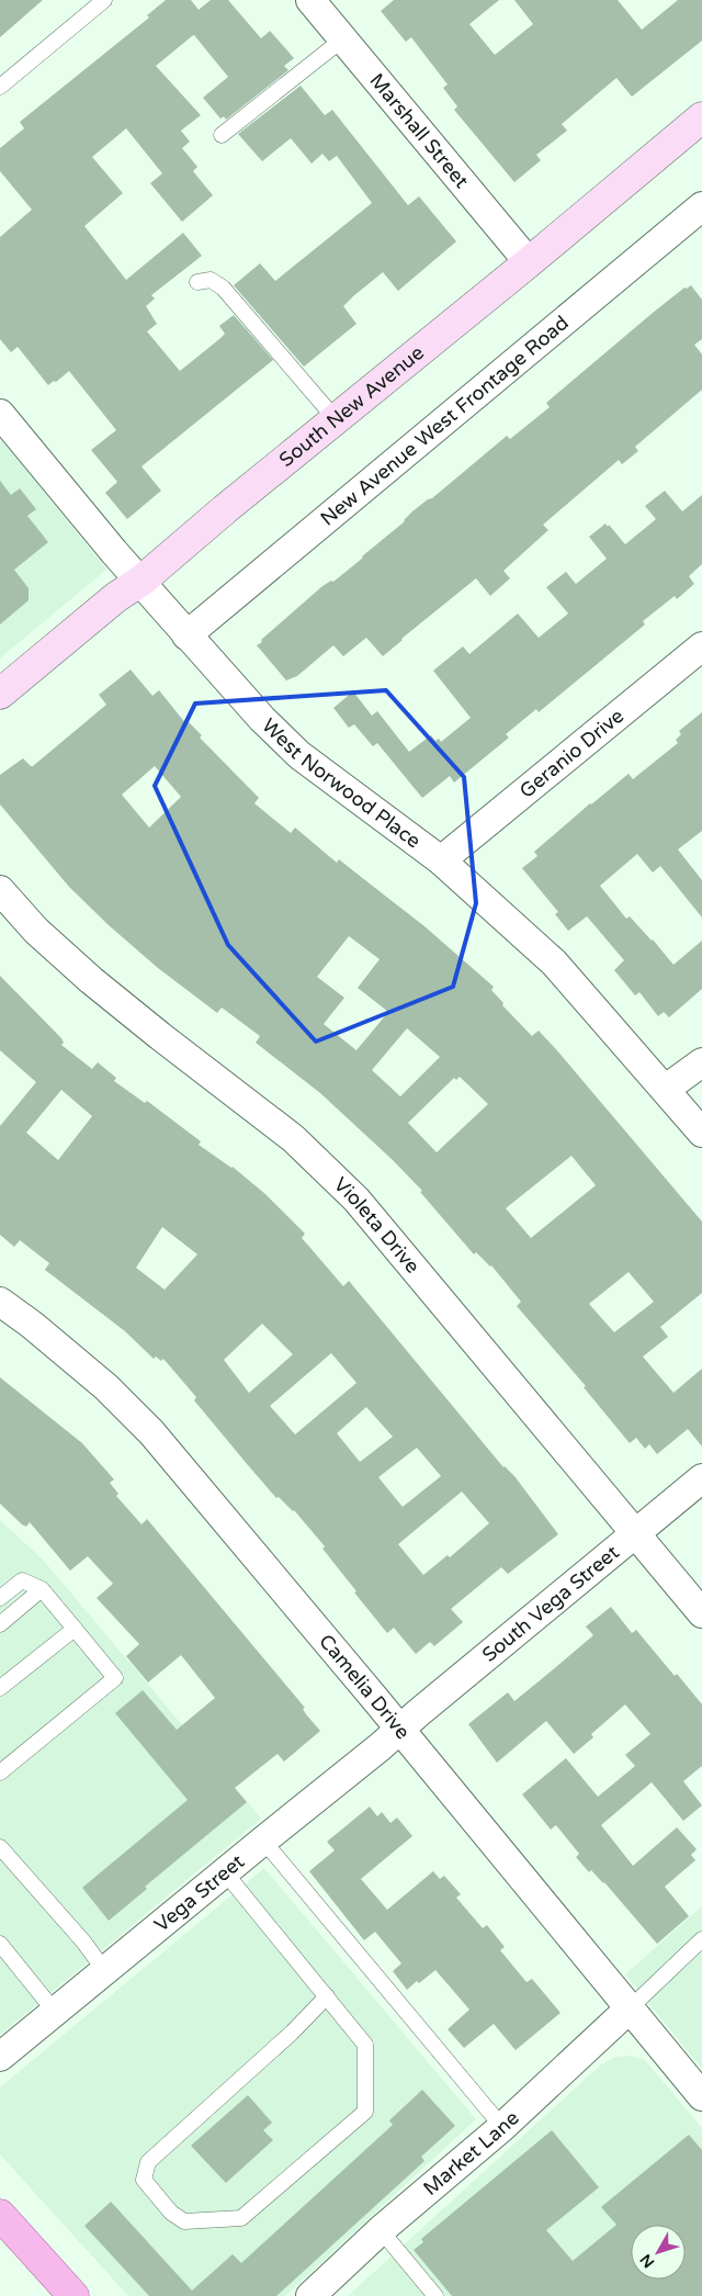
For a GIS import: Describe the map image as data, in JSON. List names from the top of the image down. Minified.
{"streets":{"main road":["South New Avenue"],"street":["Marshall Street","New Avenue West Frontage Road","Geranio Drive","West Norwood Place","Violeta Drive","South Vega Street","Camelia Drive","Vega Street","Market Lane"]},"crossings":[["Marshall Street","South New Avenue"],["South New Avenue","West Norwood Place"],["New Avenue West Frontage Road","West Norwood Place"],["Geranio Drive","West Norwood Place"],["Violeta Drive","South Vega Street"],["South Vega Street","Camelia Drive"],["South Vega Street","Vega Street"],["Camelia Drive","Vega Street"],["Camelia Drive","Market Lane"]],"north":"bottom left"}
